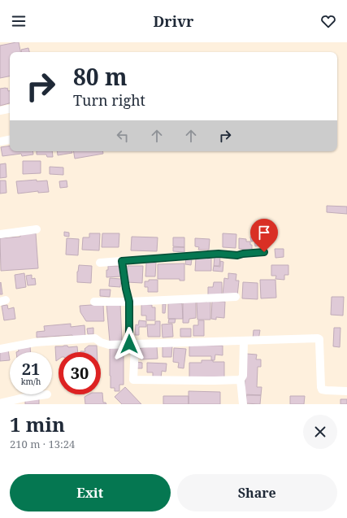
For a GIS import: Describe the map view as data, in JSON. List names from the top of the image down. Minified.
{"page":{"header":"Drivr","turn":["80 m","Turn right"],"speed":"21 km/h","limit":"30","heading":["1 min","210 m · 13:24"],"buttons":["Exit","Share"]}}
